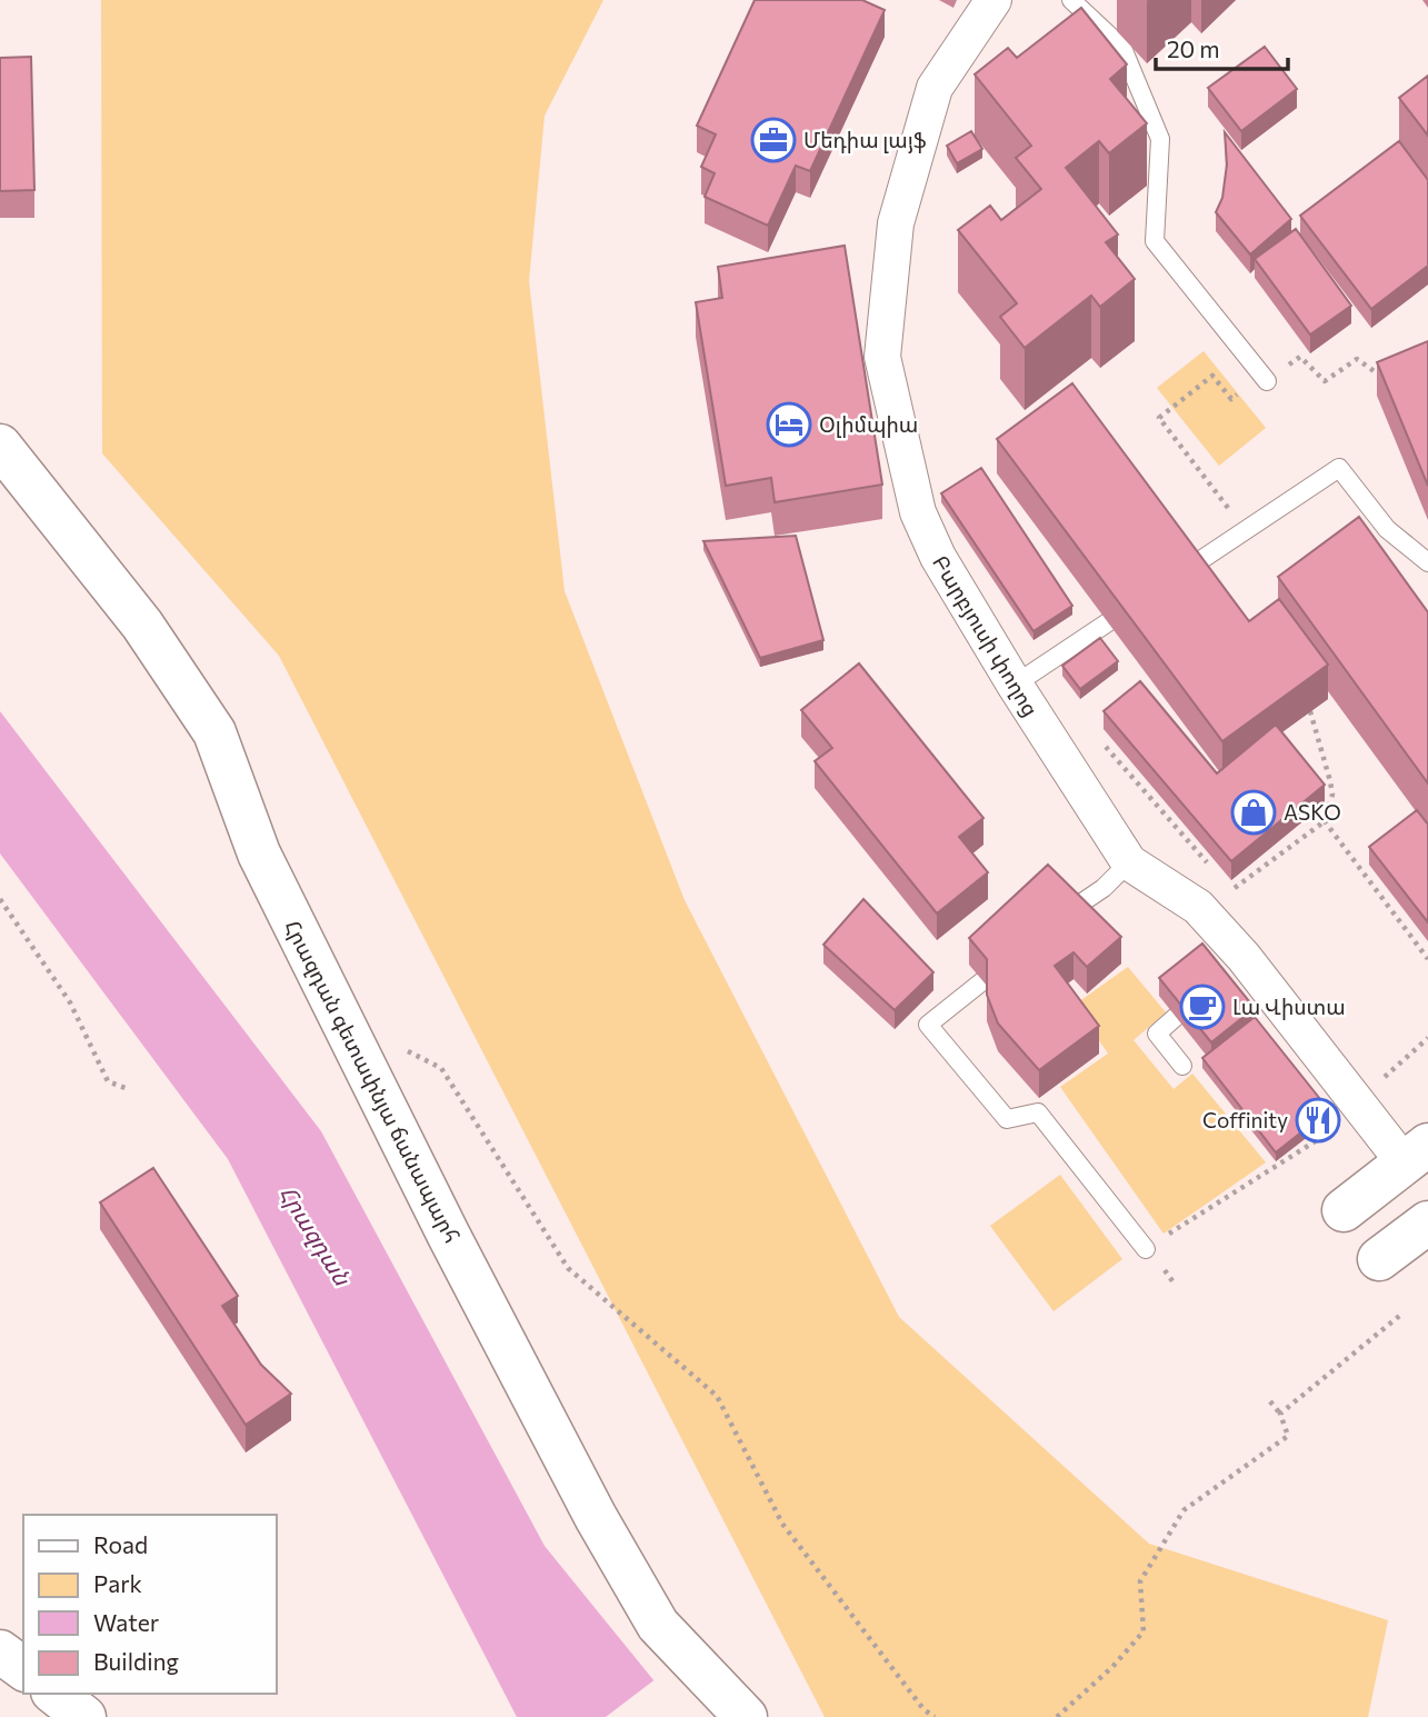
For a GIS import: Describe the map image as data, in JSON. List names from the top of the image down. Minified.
{"streets":{"street":["Բարբյուսի փողոց","Հրազդան գետափնյա ճանապարհ"]},"water":["Հրազդան"],"places":{"office":["Մեդիա լայֆ"],"hotel":["Օլիմպիա"],"shop":["ASKO"],"cafe":["Լա Վիստա"],"restaurant":["Coffinity"]},"legend":["Road","Park","Water","Building"],"scale_bar":"20 m"}
